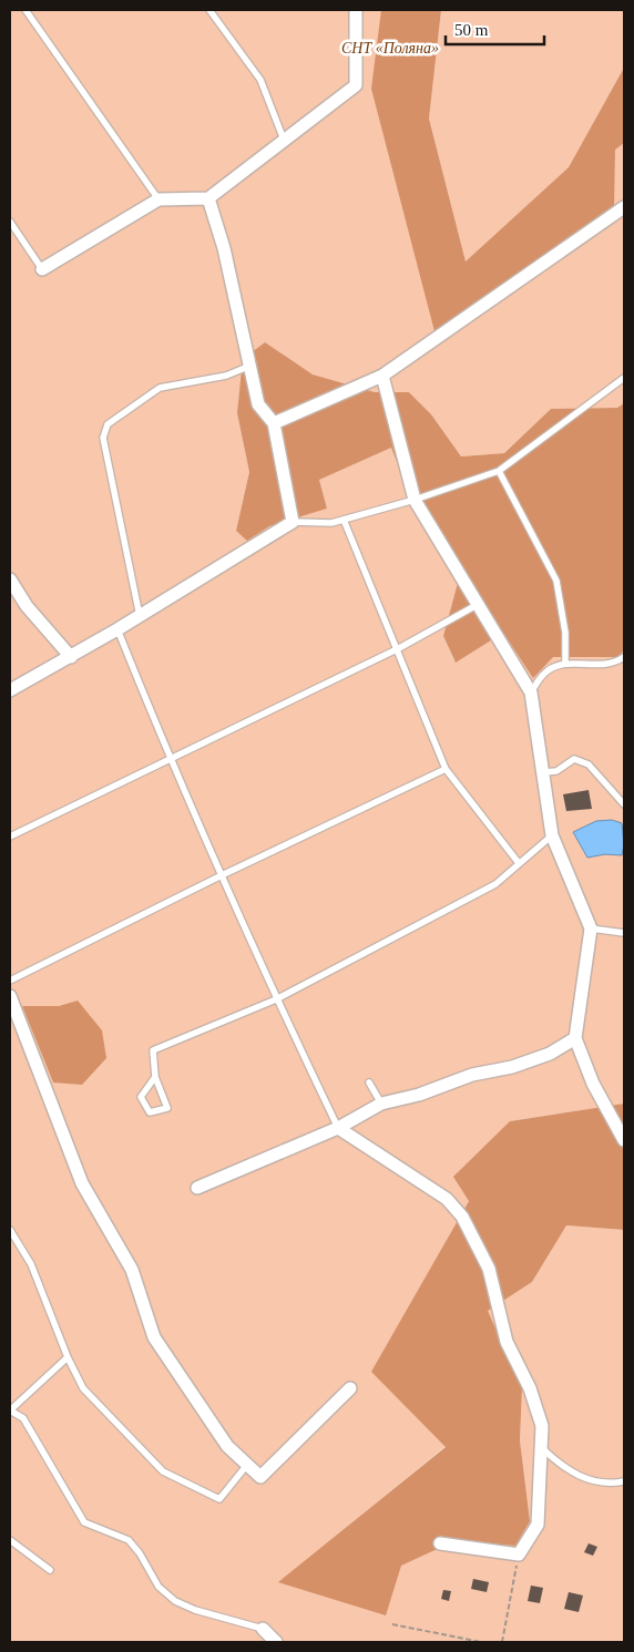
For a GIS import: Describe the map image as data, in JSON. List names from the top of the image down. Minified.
{"parks":["СНТ «Поляна»"],"scale_bar":"50 m"}
